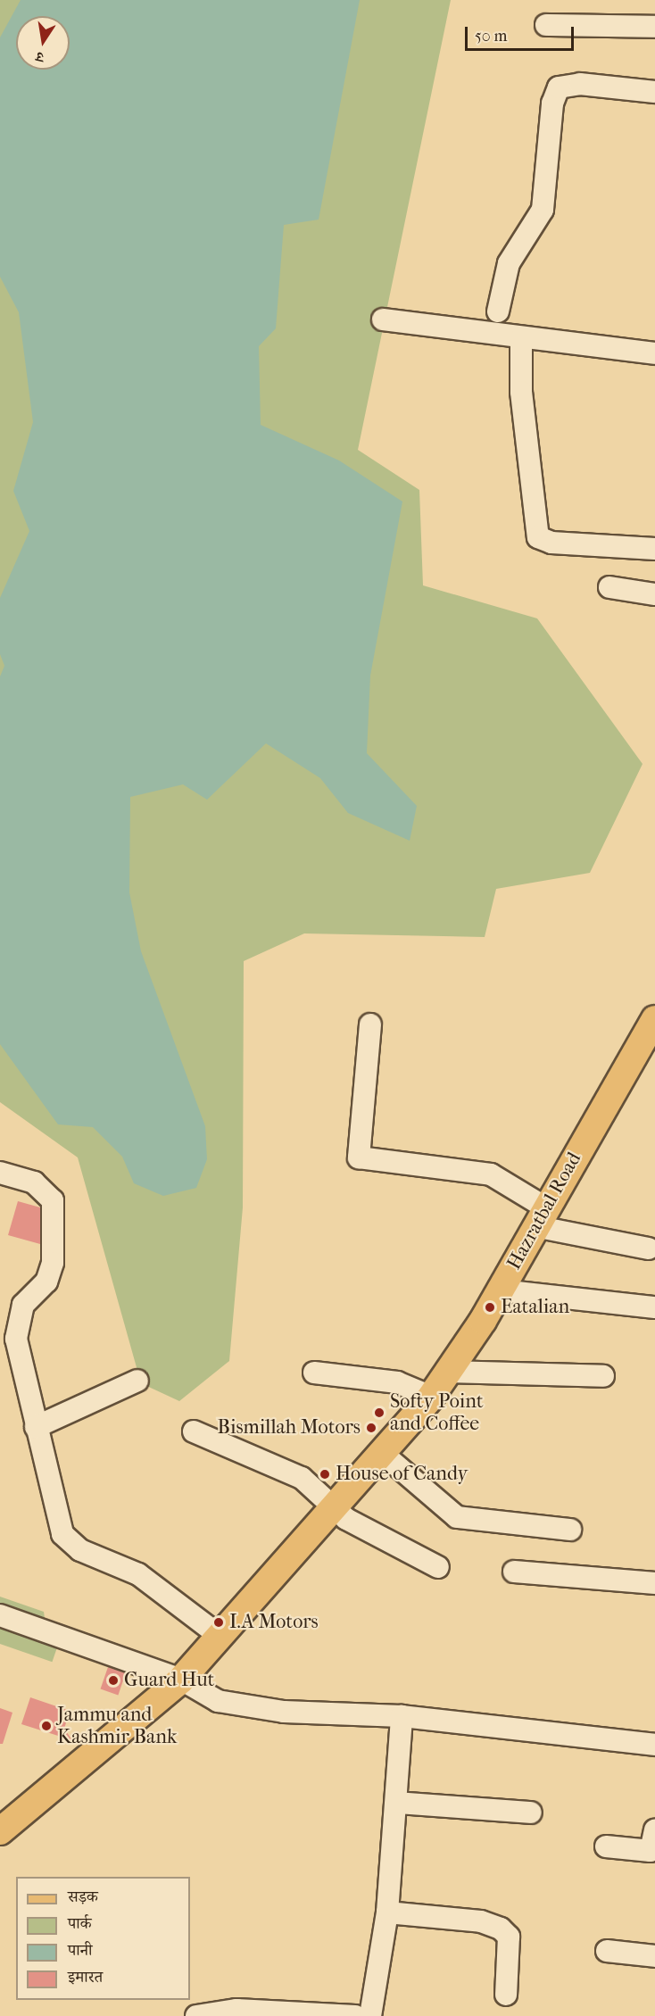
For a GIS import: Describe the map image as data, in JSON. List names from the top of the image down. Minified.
{"streets":{"main road":["Hazratbal Road"]},"places":["Eatalian","Softy Point and Coffee","Bismillah Motors","House of Candy","I.A Motors","Guard Hut","Jammu and Kashmir Bank"],"legend":["सड़क","पार्क","पानी","इमारत"],"scale_bar":"50 m","north":"bottom"}
